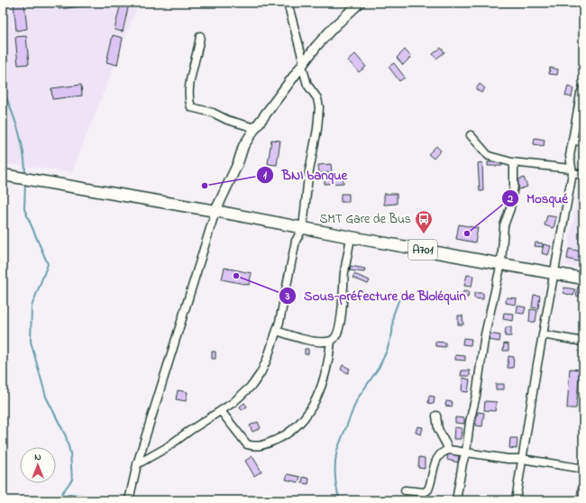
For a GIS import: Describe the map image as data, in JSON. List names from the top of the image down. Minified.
{"streets":{"highway":["A701"]},"places":{"other":["BNI banque","Mosqué","Sous-préfecture de Bloléquin"],"bus stop":["SMT Gare de Bus"]},"north":"top"}
